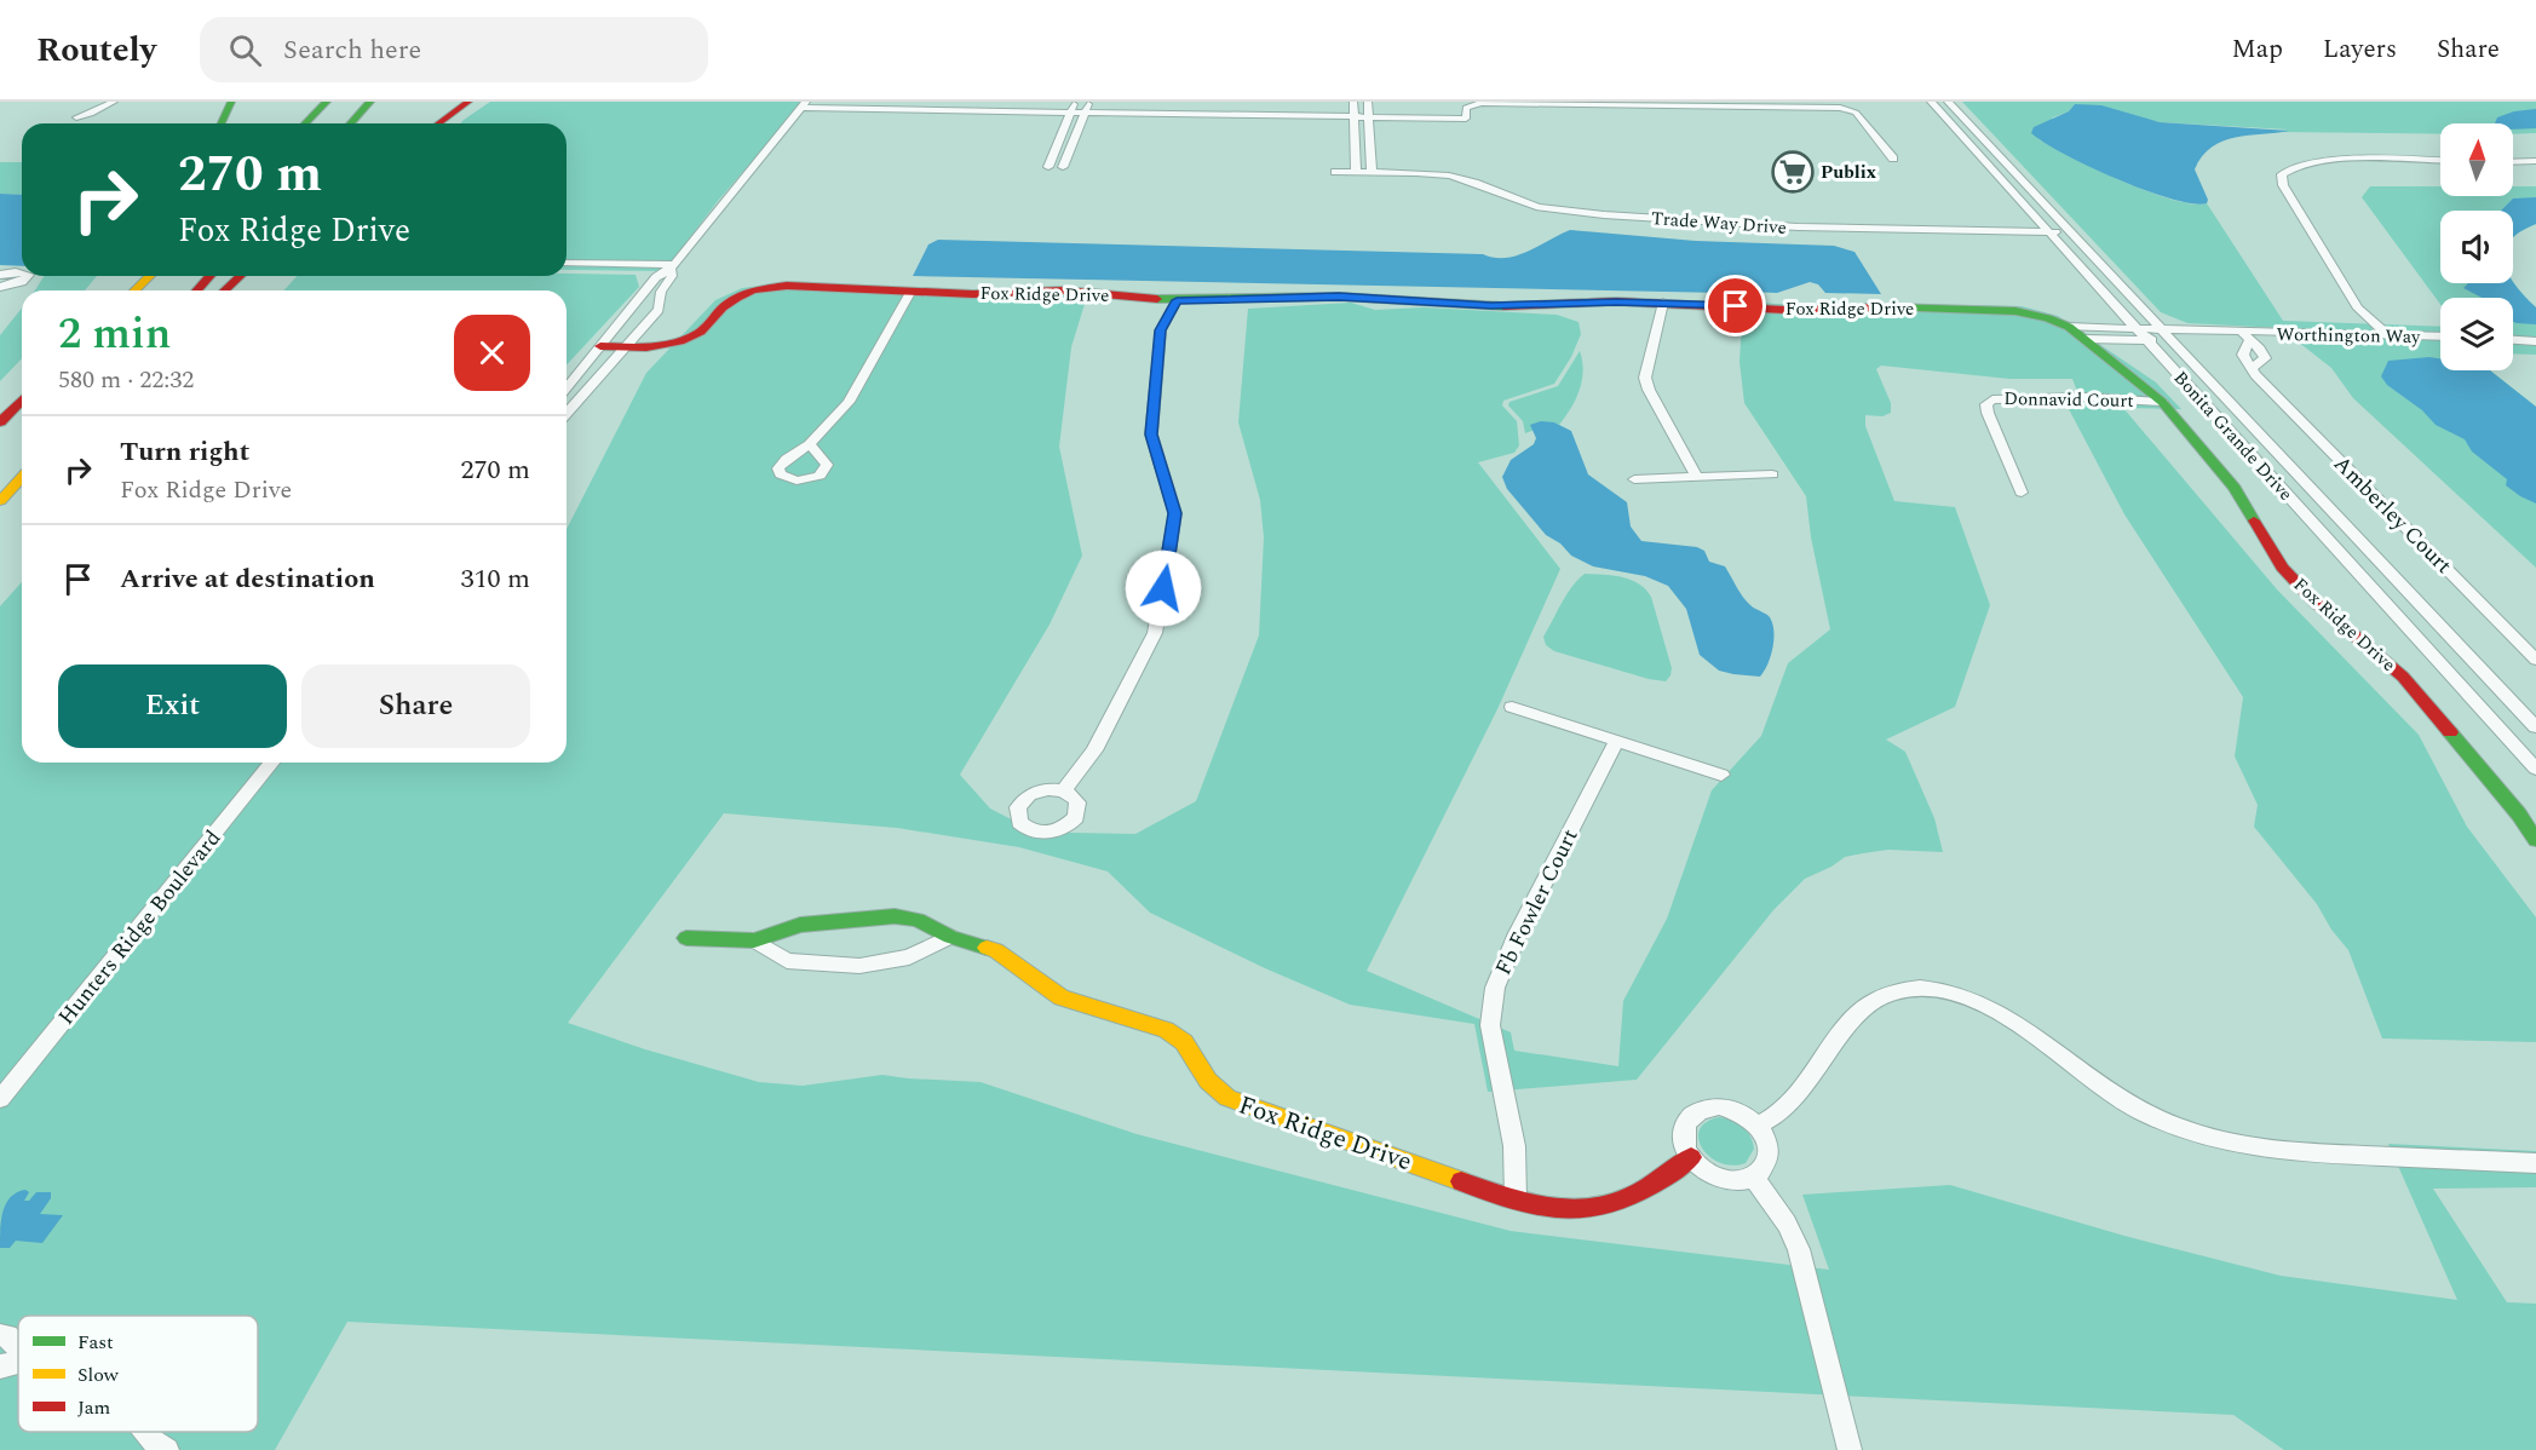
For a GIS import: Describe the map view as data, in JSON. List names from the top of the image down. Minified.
{"streets":{"main road":["Fox Ridge Drive"],"street":["Trade Way Drive","Worthington Way","Donnavid Court","Bonita Grande Drive","Amberley Court","Fb Fowler Court","Hunters Ridge Boulevard"]},"crossings":[["Trade Way Drive","Bonita Grande Drive"],["Fox Ridge Drive","Worthington Way"],["Fox Ridge Drive","Donnavid Court"],["Fox Ridge Drive","Fb Fowler Court"],["Worthington Way","Bonita Grande Drive"],["Worthington Way","Amberley Court"]],"places":{"supermarket":["Publix"]},"legend":["Fast","Slow","Jam"],"north":"top","page":{"header":"Routely","search":"Search here","nav":["Map","Layers","Share"],"turn":["270 m","Fox Ridge Drive"],"heading":["2 min","580 m · 22:32"],"list":[{"name":"Turn right","note":"Fox Ridge Drive","value":"270 m"},{"name":"Arrive at destination","value":"310 m"}],"buttons":["Exit","Share"]}}
